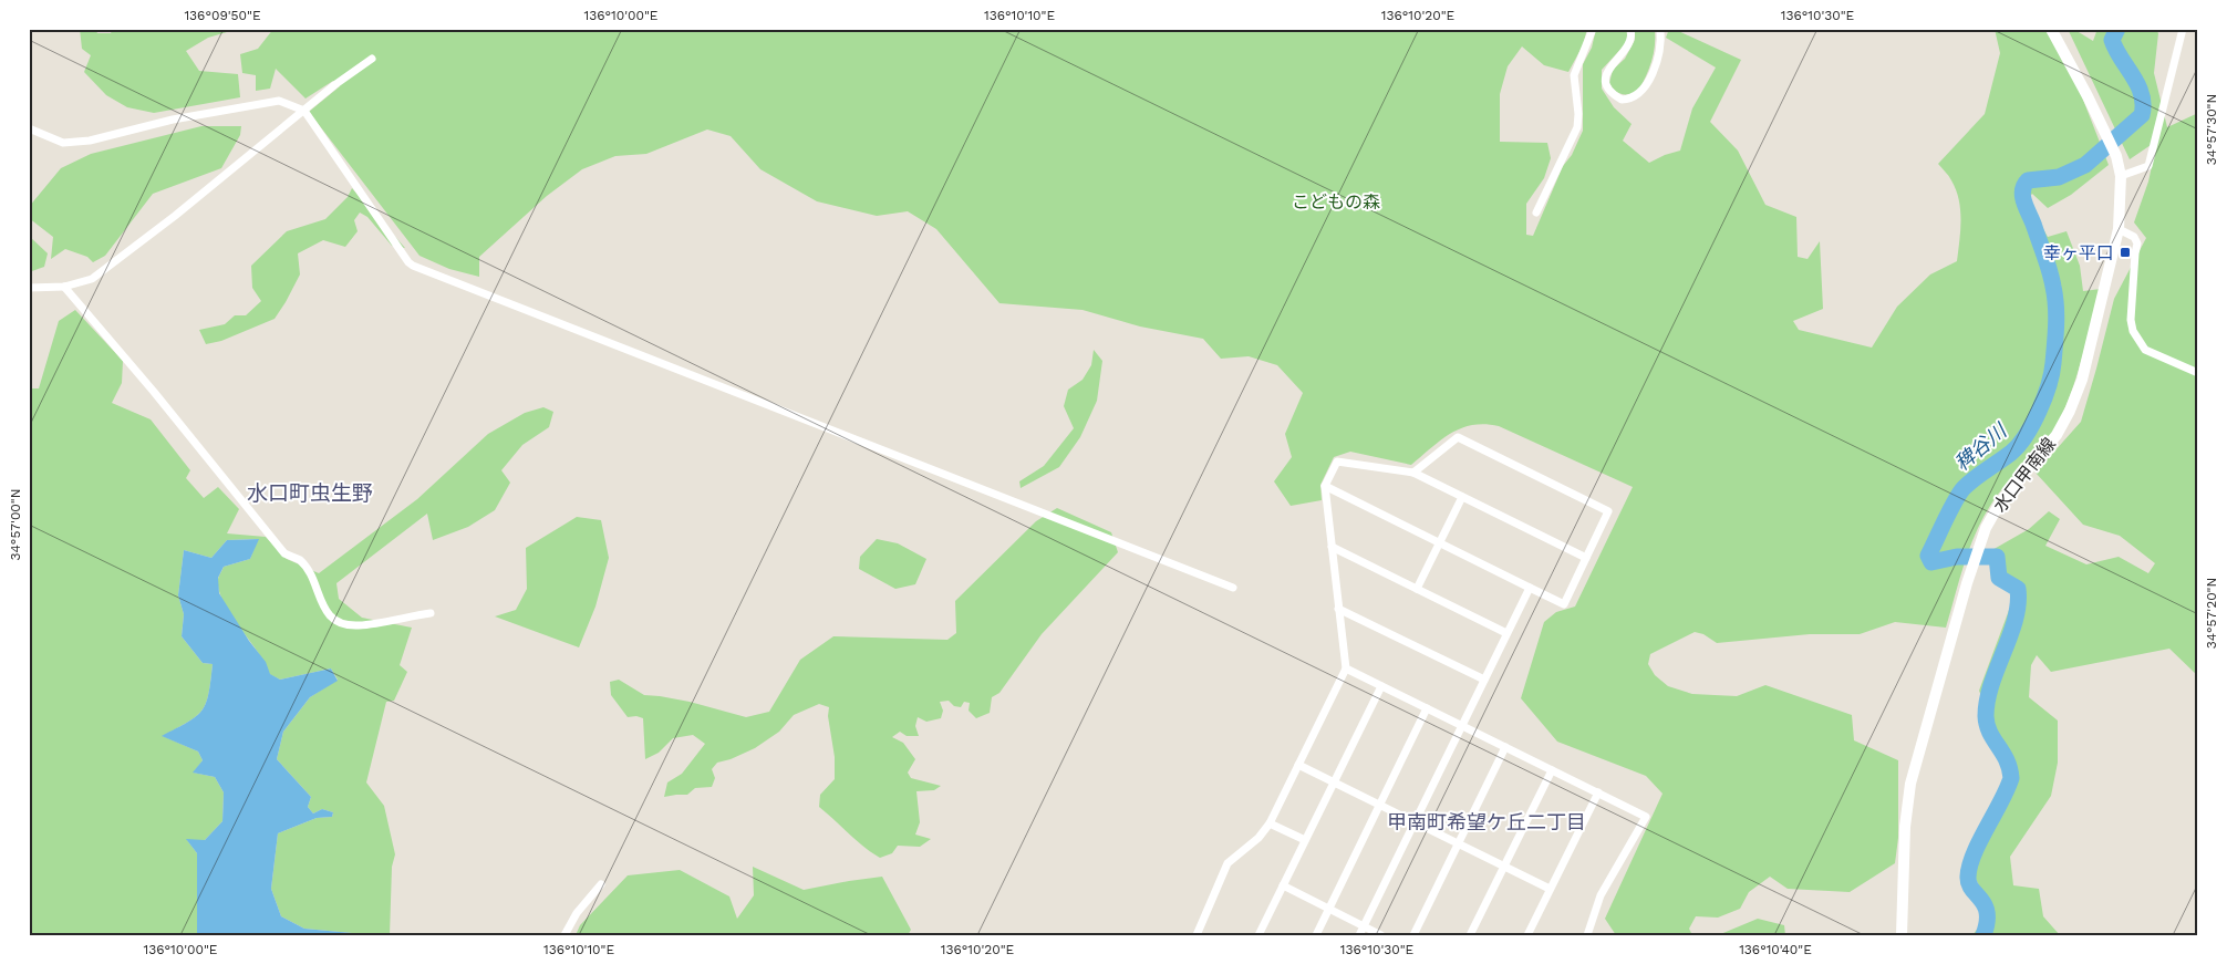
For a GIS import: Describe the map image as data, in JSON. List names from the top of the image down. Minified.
{"streets":{"main road":["水口甲南線"]},"districts":["水口町虫生野","甲南町希望ケ丘二丁目"],"water":["稗谷川"],"parks":["こどもの森"],"places":{"transit":["幸ヶ平口"]},"coordinates":["136°09'50\"E","136°10'00\"E","136°10'10\"E","136°10'20\"E","136°10'30\"E","34°57'30\"N","34°57'00\"N","34°57'20\"N","136°10'40\"E"]}
